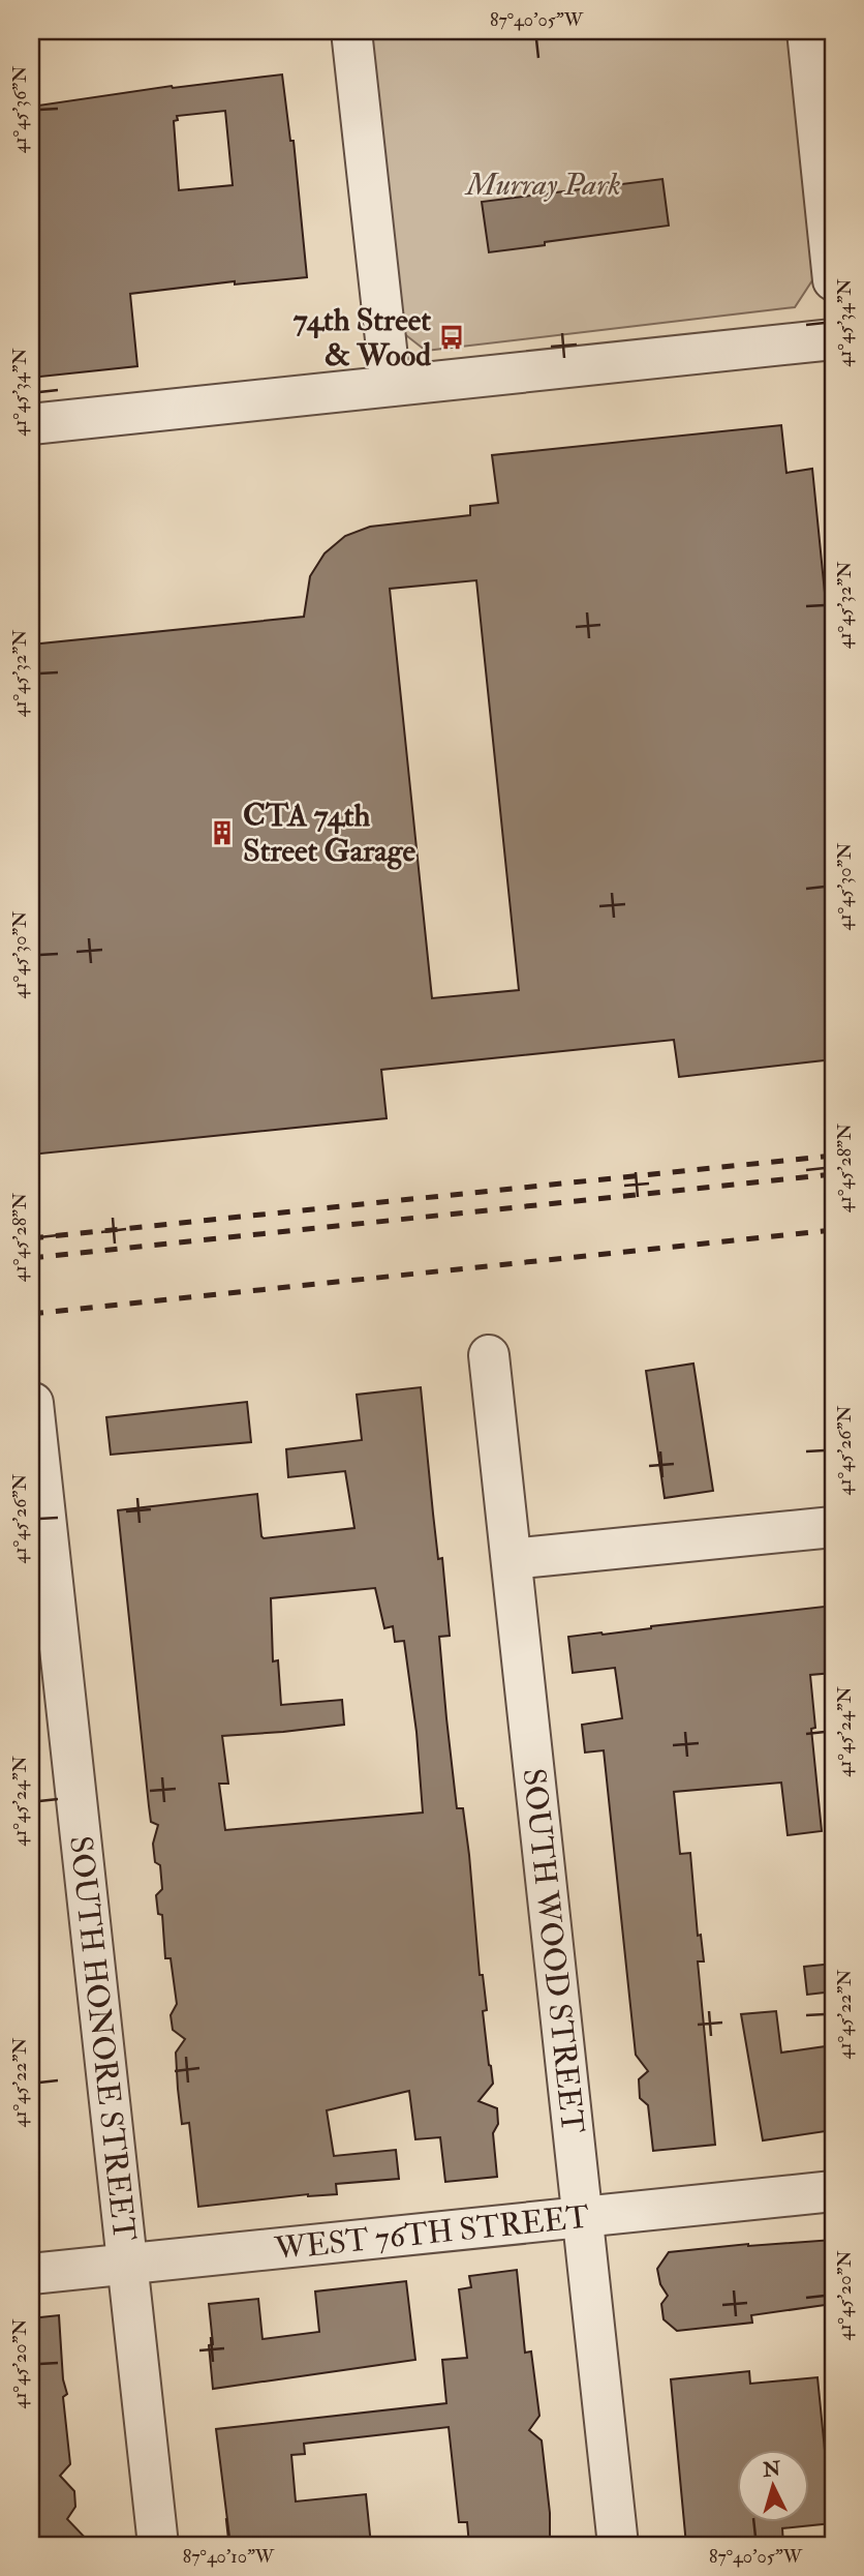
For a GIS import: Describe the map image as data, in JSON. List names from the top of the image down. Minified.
{"streets":{"street":["SOUTH WOOD STREET","SOUTH HONORE STREET","WEST 76TH STREET"]},"crossings":[["SOUTH WOOD STREET","WEST 76TH STREET"],["SOUTH HONORE STREET","WEST 76TH STREET"]],"parks":["Murray Park"],"places":{"bus stop":["74th Street & Wood"],"building":["CTA 74th Street Garage"]},"north":"top","coordinates":["87°40'05\"W","41°45'36\"N","41°45'34\"N","41°45'32\"N","41°45'30\"N","41°45'28\"N","41°45'26\"N","41°45'24\"N","41°45'22\"N","41°45'20\"N","87°40'10\"W"]}
